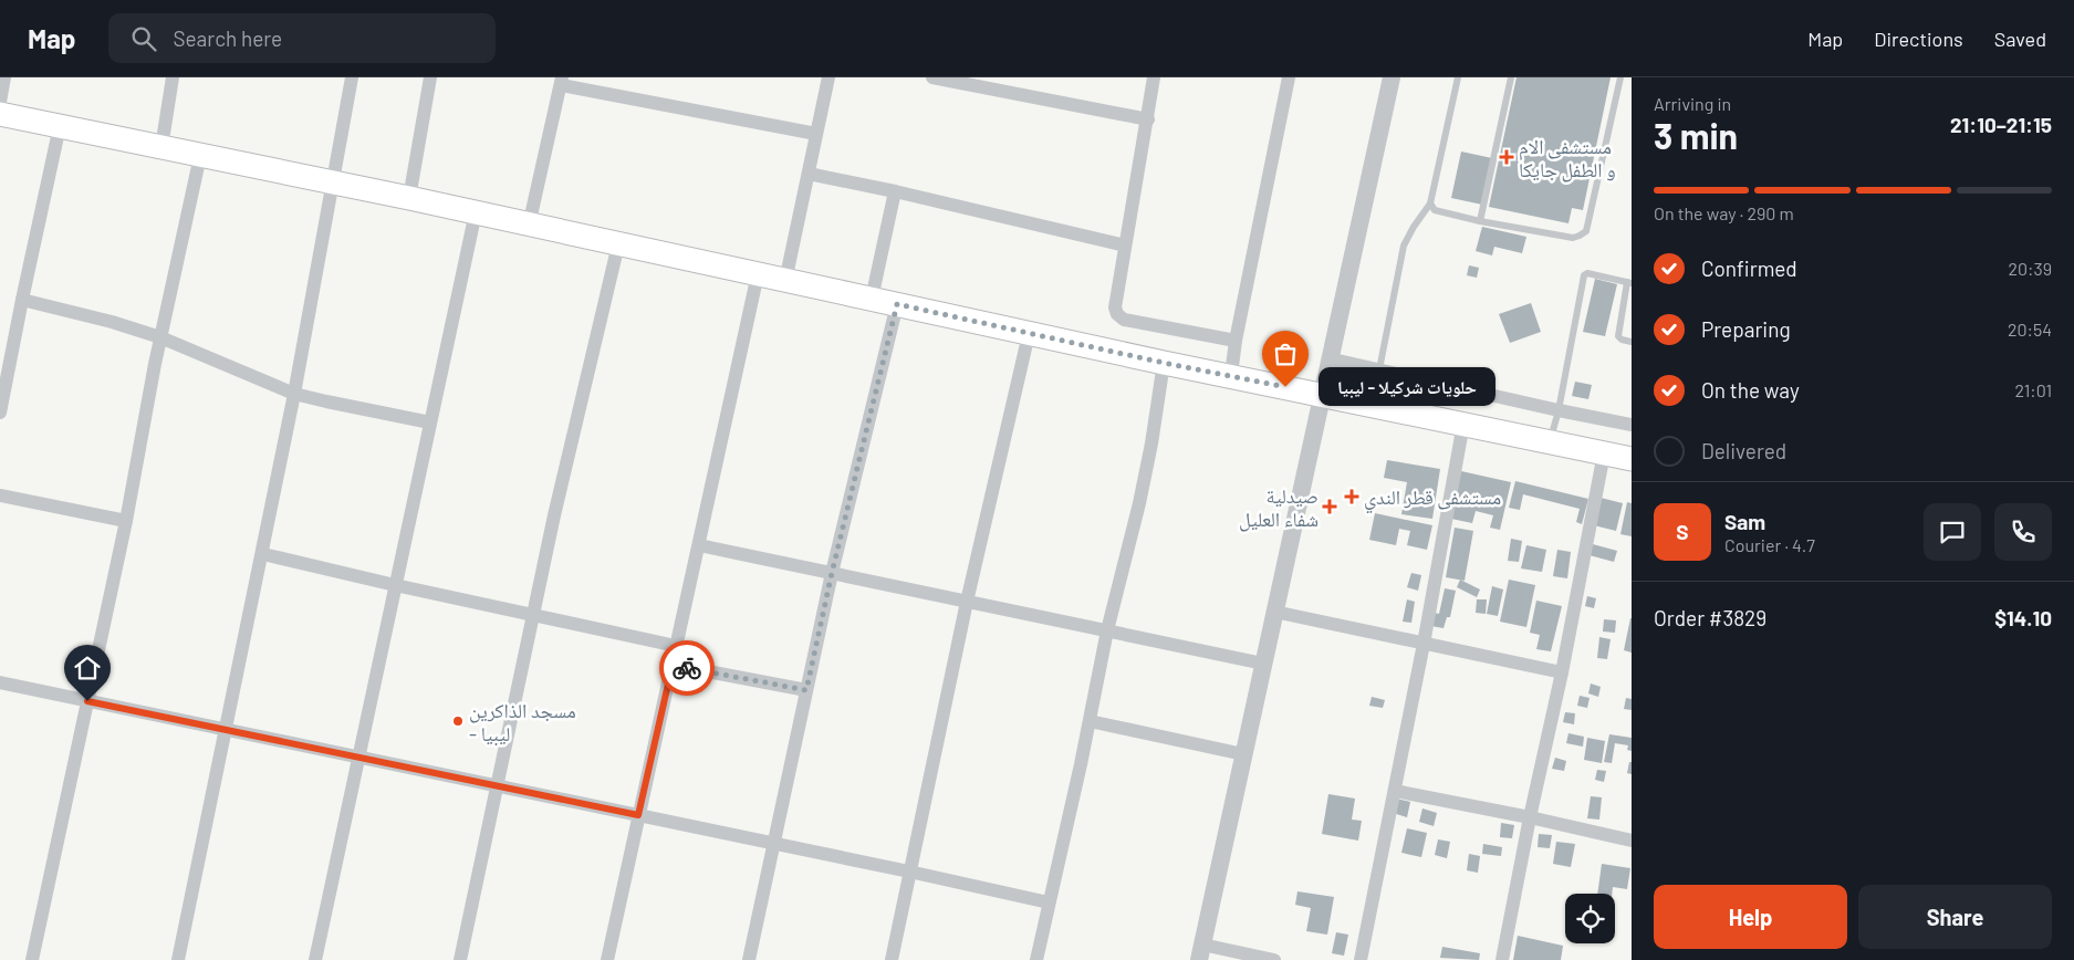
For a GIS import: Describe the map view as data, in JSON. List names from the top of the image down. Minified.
{"places":{"health":["مستشفى الام و الطفل جايكا","مستشفى قطر الندي","صيدلية شفاء العليل"],"other":["حلويات شركيلا - ليبيا","مسجد الذاكرين - ليبيا"]},"page":{"header":"Map","search":"Search here","nav":["Map","Directions","Saved"],"heading":["3 min","Arriving in","21:10–21:15"],"panel":["Sam","Courier · 4.7","Order #3829","$14.10"],"bar":"On the way · 290 m","list":[["Confirmed","20:39"],["Preparing","20:54"],["On the way","21:01"],"Delivered"],"bubble":"حلويات شركيلا - ليبيا","round":"S","buttons":["Help","Share"]}}
